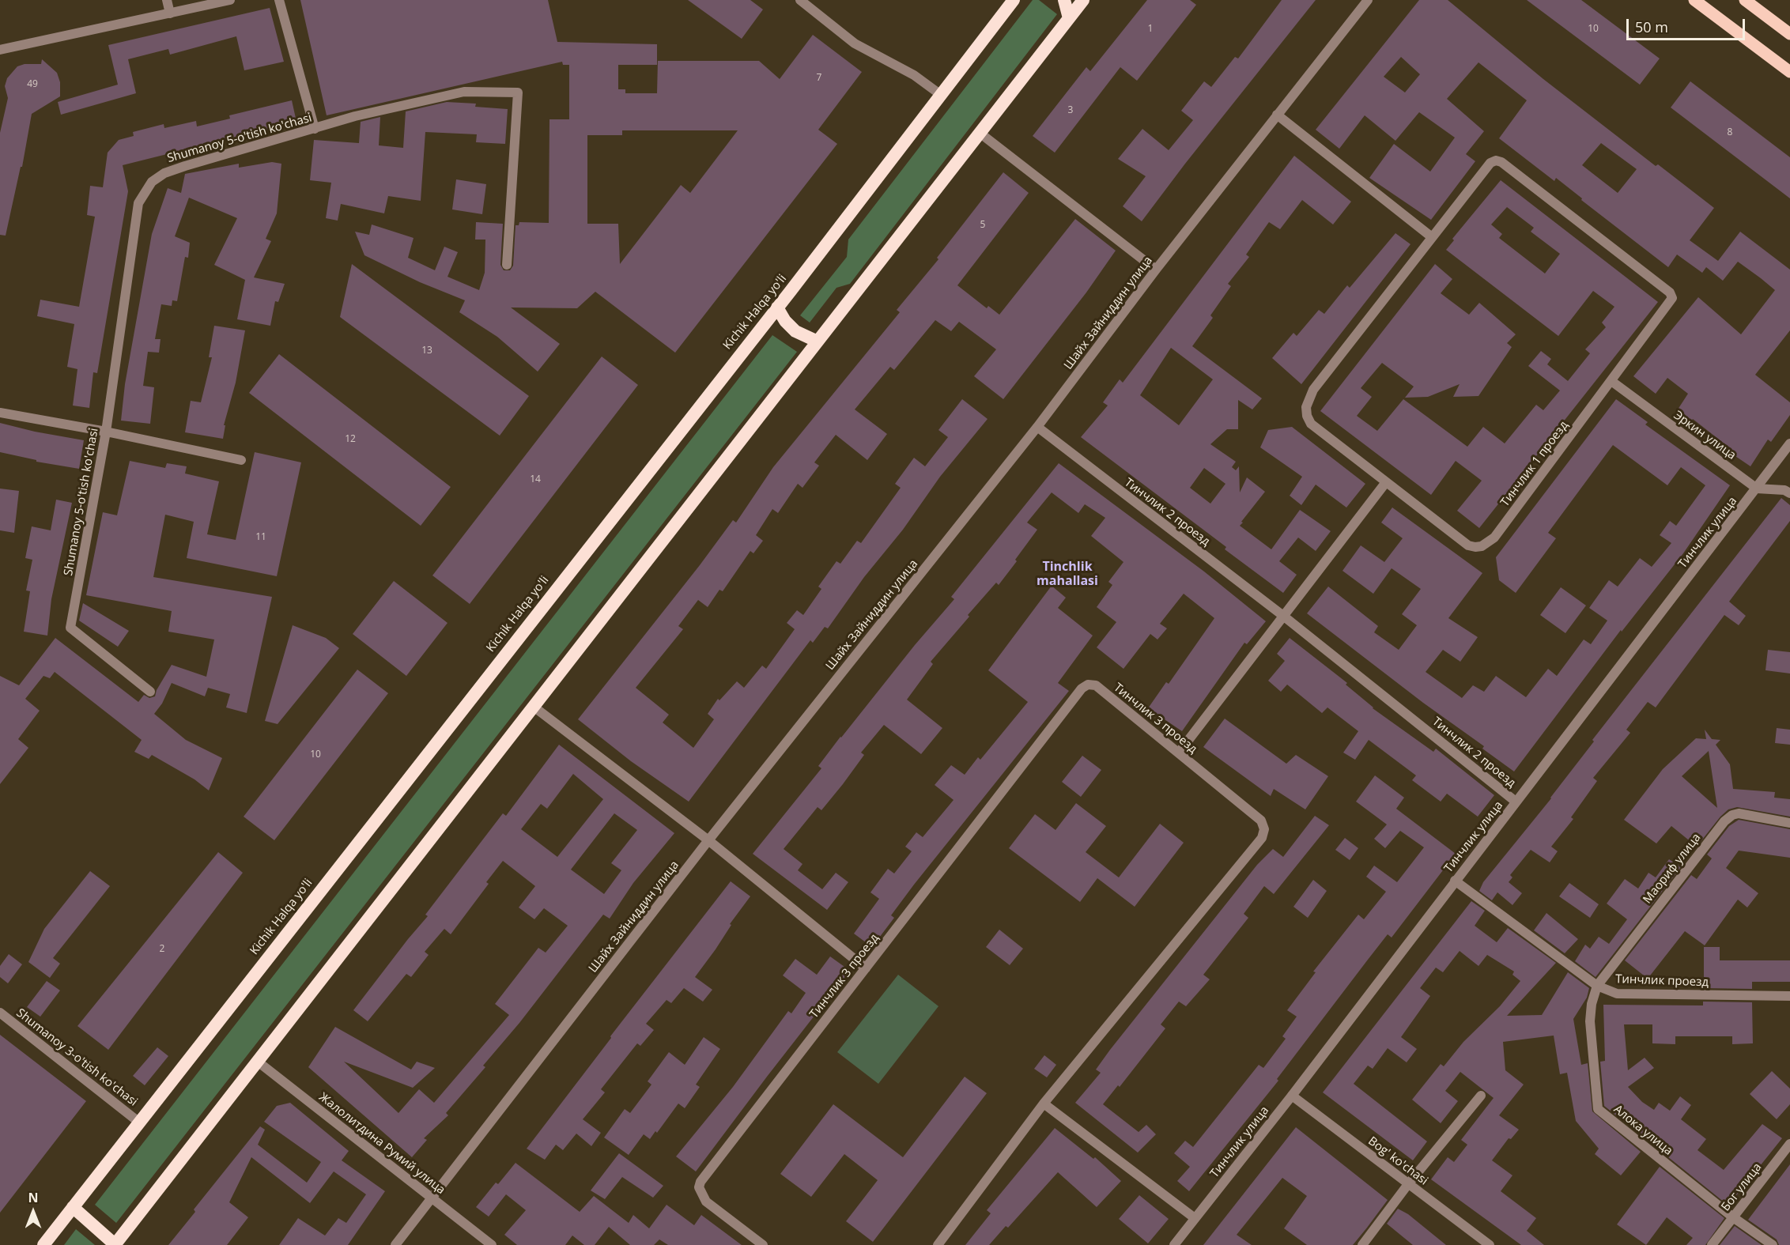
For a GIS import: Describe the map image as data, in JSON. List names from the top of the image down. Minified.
{"streets":{"highway":["Kichik Halqa yo'li"],"street":["Shumanoy 5-o'tish ko'chasi","Шайх Зайниддин улица","Эркин улица","Тинчлик 1 проезд","Тинчлик 2 проезд","Тинчлик улица","Тинчлик 3 проезд","Маориф улица","Тинчлик проезд","Shumanoy 3-o'tish ko'chasi","Алока улица","Жалолитдина Румий улица","Bog' ko'chasi","Бог улица"]},"crossings":[["Kichik Halqa yo'li","Shumanoy 3-o'tish ko'chasi"],["Шайх Зайниддин улица","Тинчлик 2 проезд"],["Шайх Зайниддин улица","Жалолитдина Румий улица"],["Эркин улица","Тинчлик 1 проезд"],["Эркин улица","Тинчлик улица"],["Тинчлик 2 проезд","Тинчлик улица"],["Тинчлик улица","Тинчлик проезд"],["Тинчлик улица","Bog' ko'chasi"],["Маориф улица","Тинчлик проезд"],["Маориф улица","Алока улица"],["Тинчлик проезд","Алока улица"],["Алока улица","Бог улица"]],"districts":["Tinchlik mahallasi"],"house_numbers":["1","10","7","49","3","8","5","13","12","14","11","10","2"],"scale_bar":"50 m","north":"top"}
